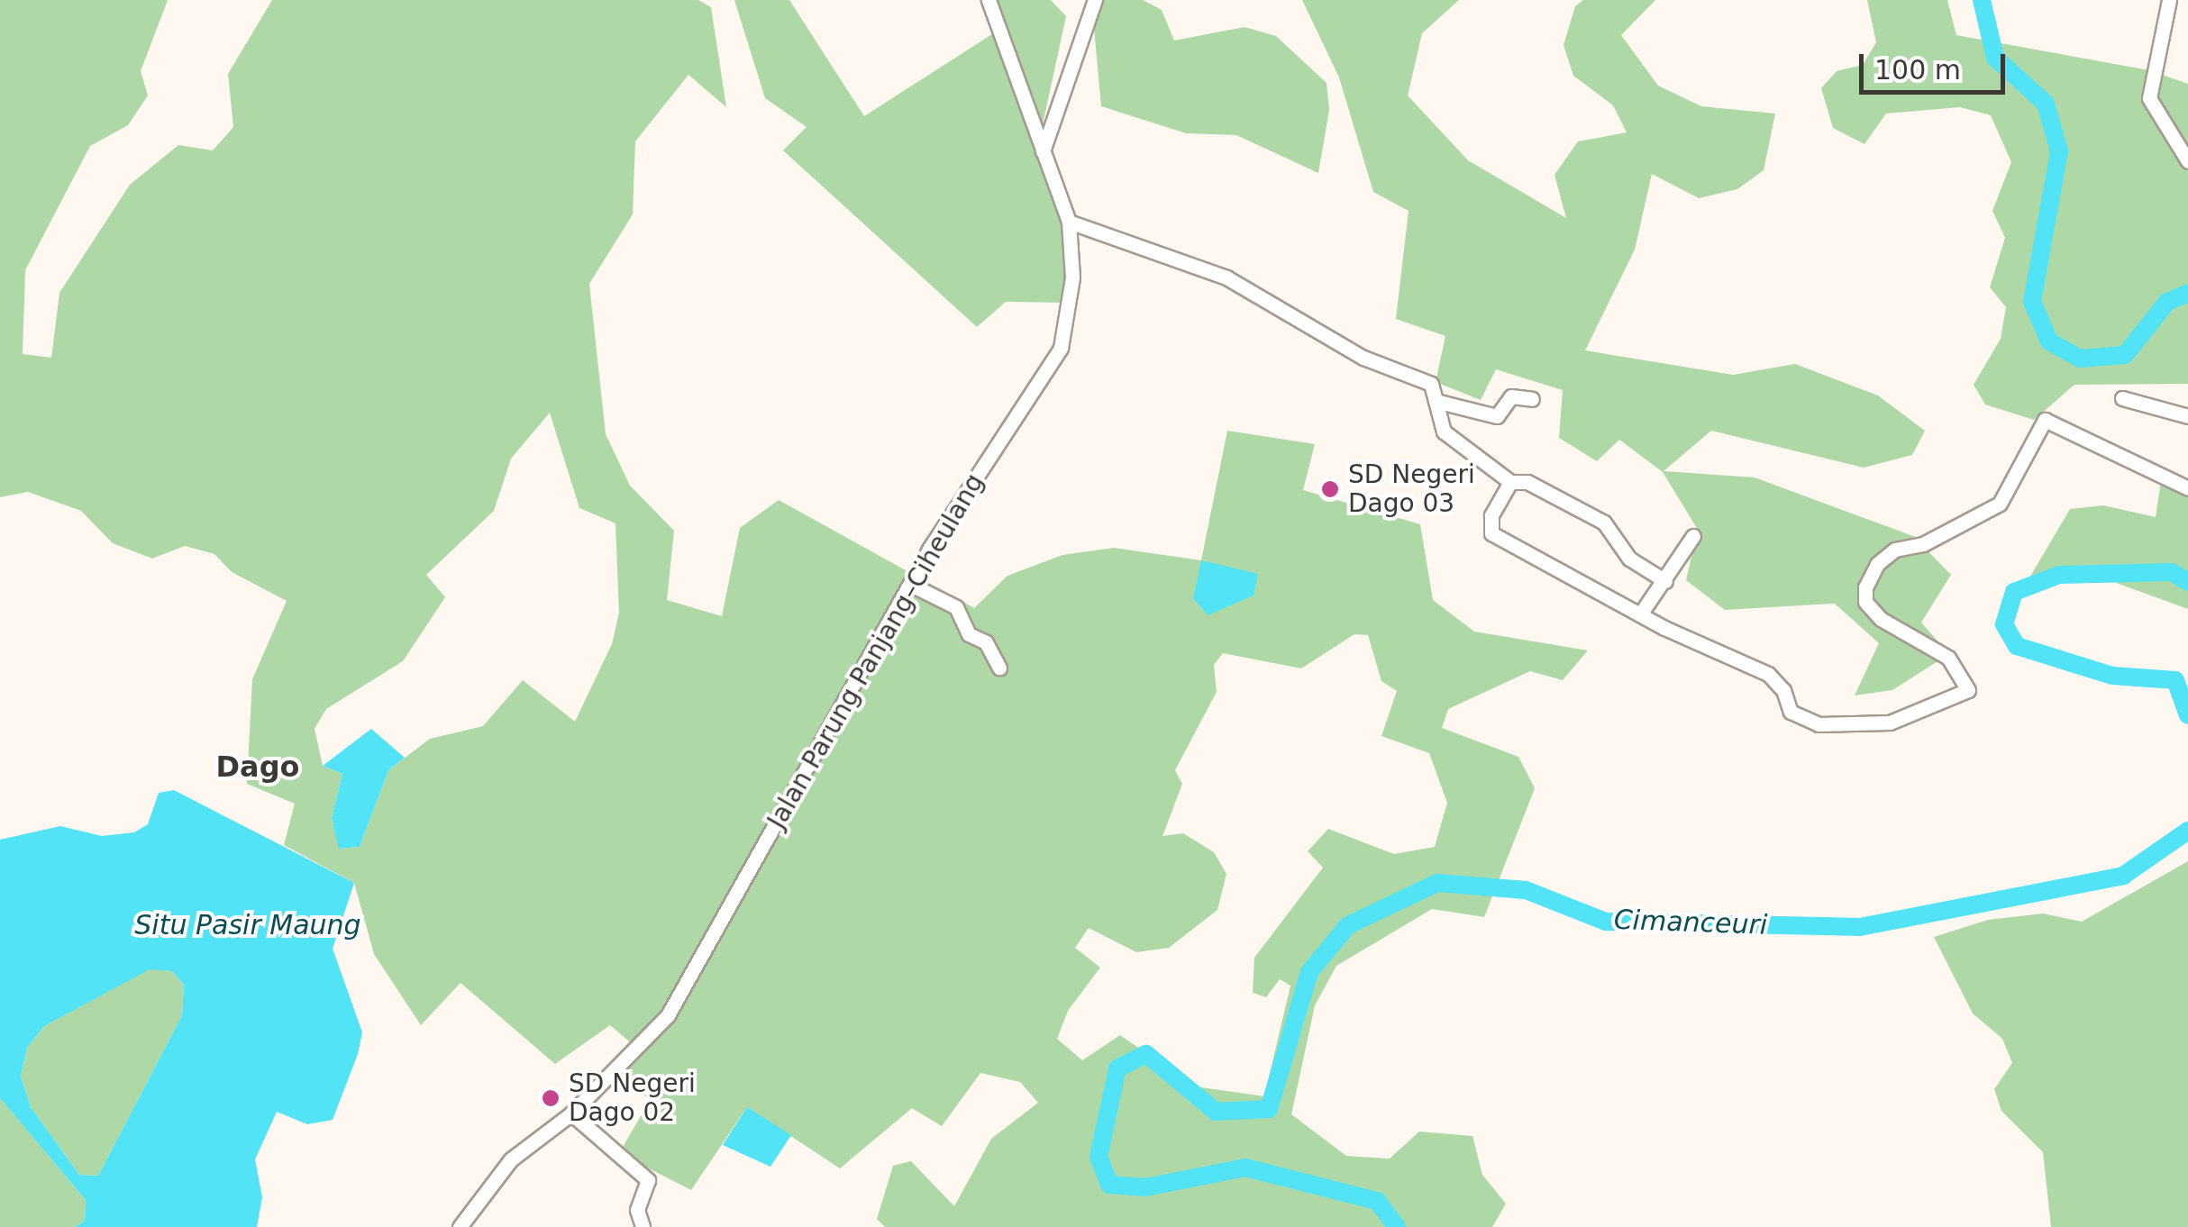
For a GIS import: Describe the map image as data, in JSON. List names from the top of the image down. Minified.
{"streets":{"street":["Jalan Parung Panjang–Ciheulang"]},"districts":["Dago"],"water":["Cimanceuri","Situ Pasir Maung"],"places":["SD Negeri Dago 03","SD Negeri Dago 02"],"scale_bar":"100 m"}
